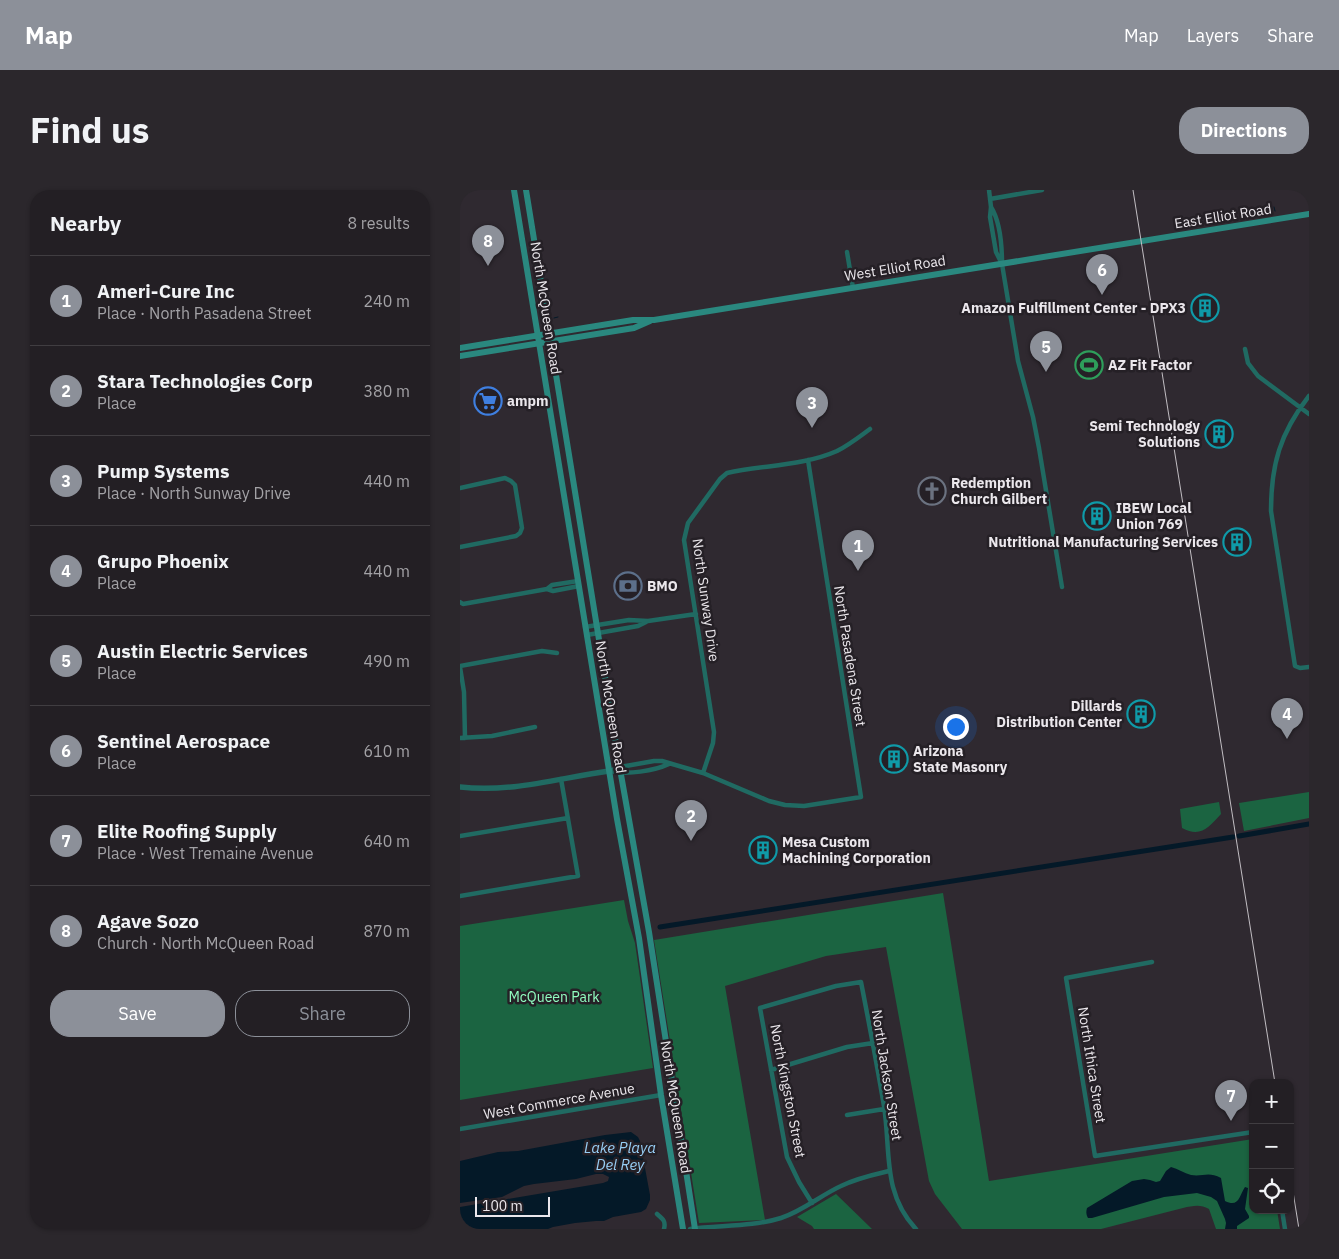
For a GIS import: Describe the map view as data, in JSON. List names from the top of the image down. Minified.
{"streets":{"main road":["East Elliot Road","West Elliot Road","North McQueen Road"],"street":["North Sunway Drive","North Pasadena Street","North Ithica Street","North Jackson Street","North Kingston Street","West Commerce Avenue"]},"crossings":[["East Elliot Road","West Elliot Road"],["West Elliot Road","North McQueen Road"],["North McQueen Road","West Commerce Avenue"],["North Sunway Drive","North Pasadena Street"],["North Jackson Street","North Kingston Street"]],"water":["Lake Playa Del Rey"],"parks":["McQueen Park"],"places":{"building":["Amazon Fulfillment Center - DPX3","Semi Technology Solutions","IBEW Local Union 769","Nutritional Manufacturing Services","Dillards Distribution Center","Arizona State Masonry","Mesa Custom Machining Corporation"],"sports":["AZ Fit Factor"],"supermarket":["ampm"],"church":["Redemption Church Gilbert"],"bank":["BMO"]},"scale_bar":"100 m","page":{"header":"Map","nav":["Map","Layers","Share"],"title":"Find us","buttons":["Directions",["Save","Share"]],"heading":["Nearby","8 results"],"pins":["8","6","5","3","1","4","2","7"],"list":[{"mark":"1","name":"Ameri-Cure Inc","note":"Place · North Pasadena Street","value":"240 m"},{"mark":"2","name":"Stara Technologies Corp","note":"Place","value":"380 m"},{"mark":"3","name":"Pump Systems","note":"Place · North Sunway Drive","value":"440 m"},{"mark":"4","name":"Grupo Phoenix","note":"Place","value":"440 m"},{"mark":"5","name":"Austin Electric Services","note":"Place","value":"490 m"},{"mark":"6","name":"Sentinel Aerospace","note":"Place","value":"610 m"},{"mark":"7","name":"Elite Roofing Supply","note":"Place · West Tremaine Avenue","value":"640 m"},{"mark":"8","name":"Agave Sozo","note":"Church · North McQueen Road","value":"870 m"}],"map_buttons":["+","−"],"scale":"100 m"}}
